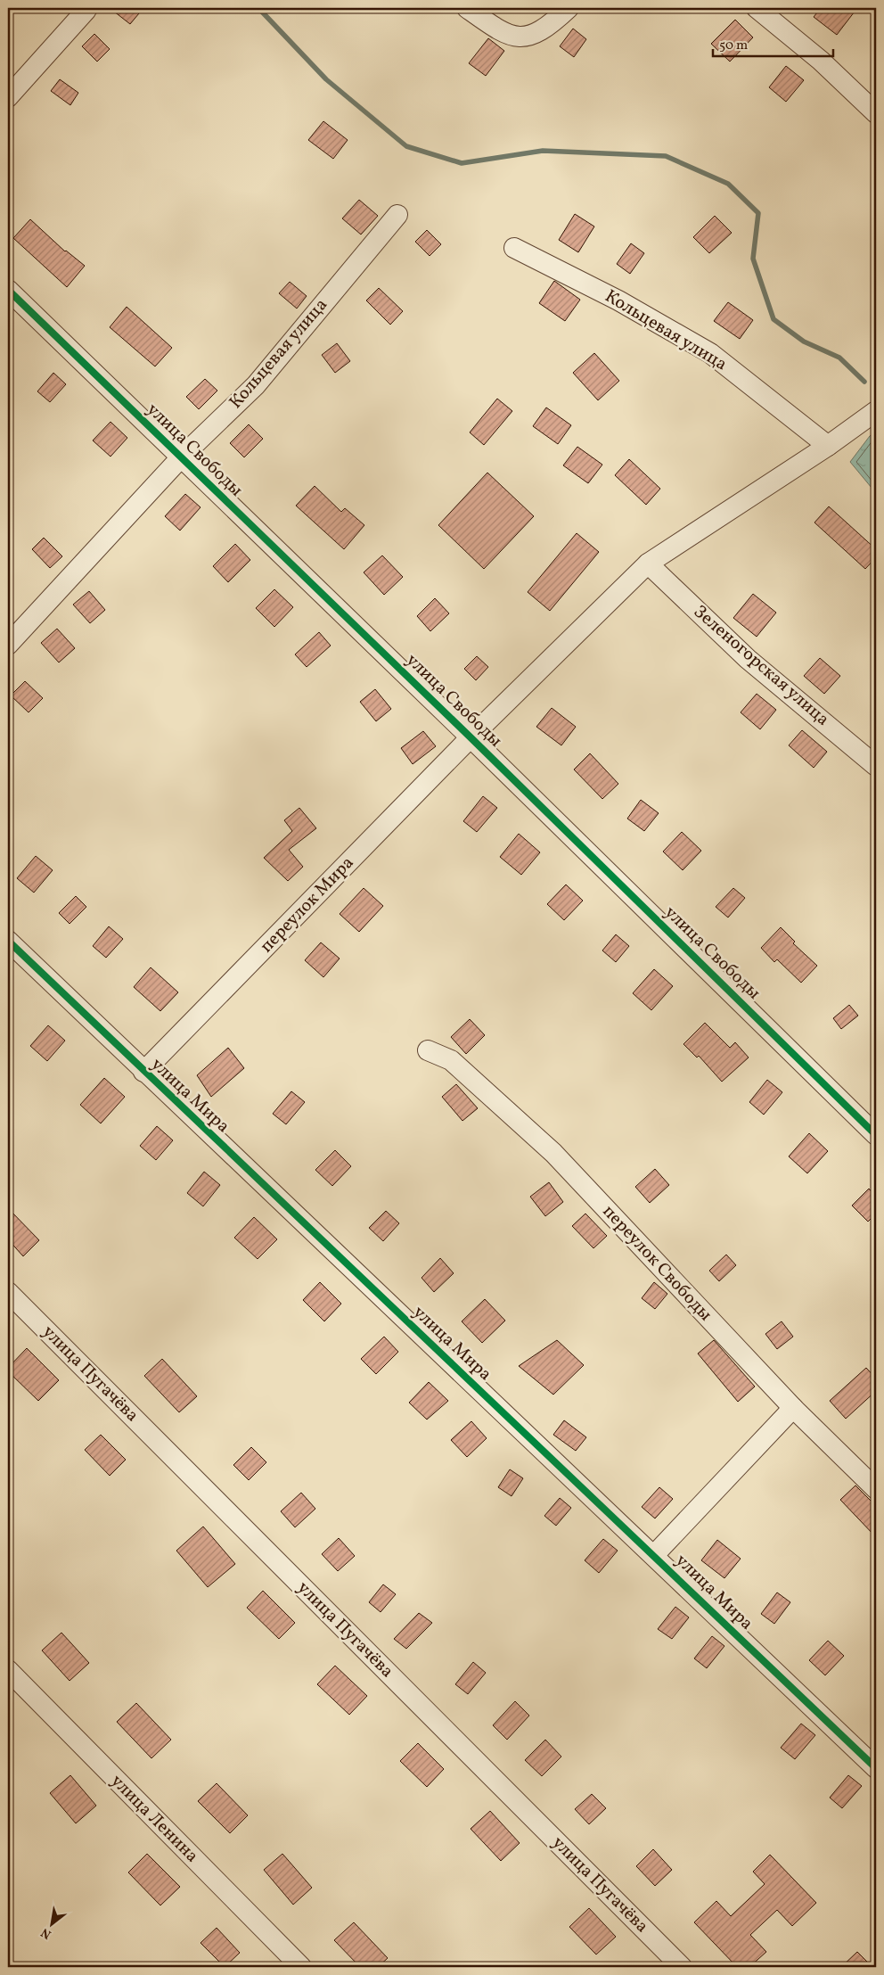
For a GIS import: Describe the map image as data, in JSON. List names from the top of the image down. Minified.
{"streets":{"street":["Кольцевая улица","улица Свободы","Зеленогорская улица","переулок Мира","улица Мира","переулок Свободы","улица Пугачёва","улица Ленина"]},"crossings":[["Кольцевая улица","улица Свободы"],["Кольцевая улица","переулок Мира"],["улица Свободы","переулок Мира"],["Зеленогорская улица","переулок Мира"],["переулок Мира","улица Мира"]],"scale_bar":"50 m","north":"bottom left"}
